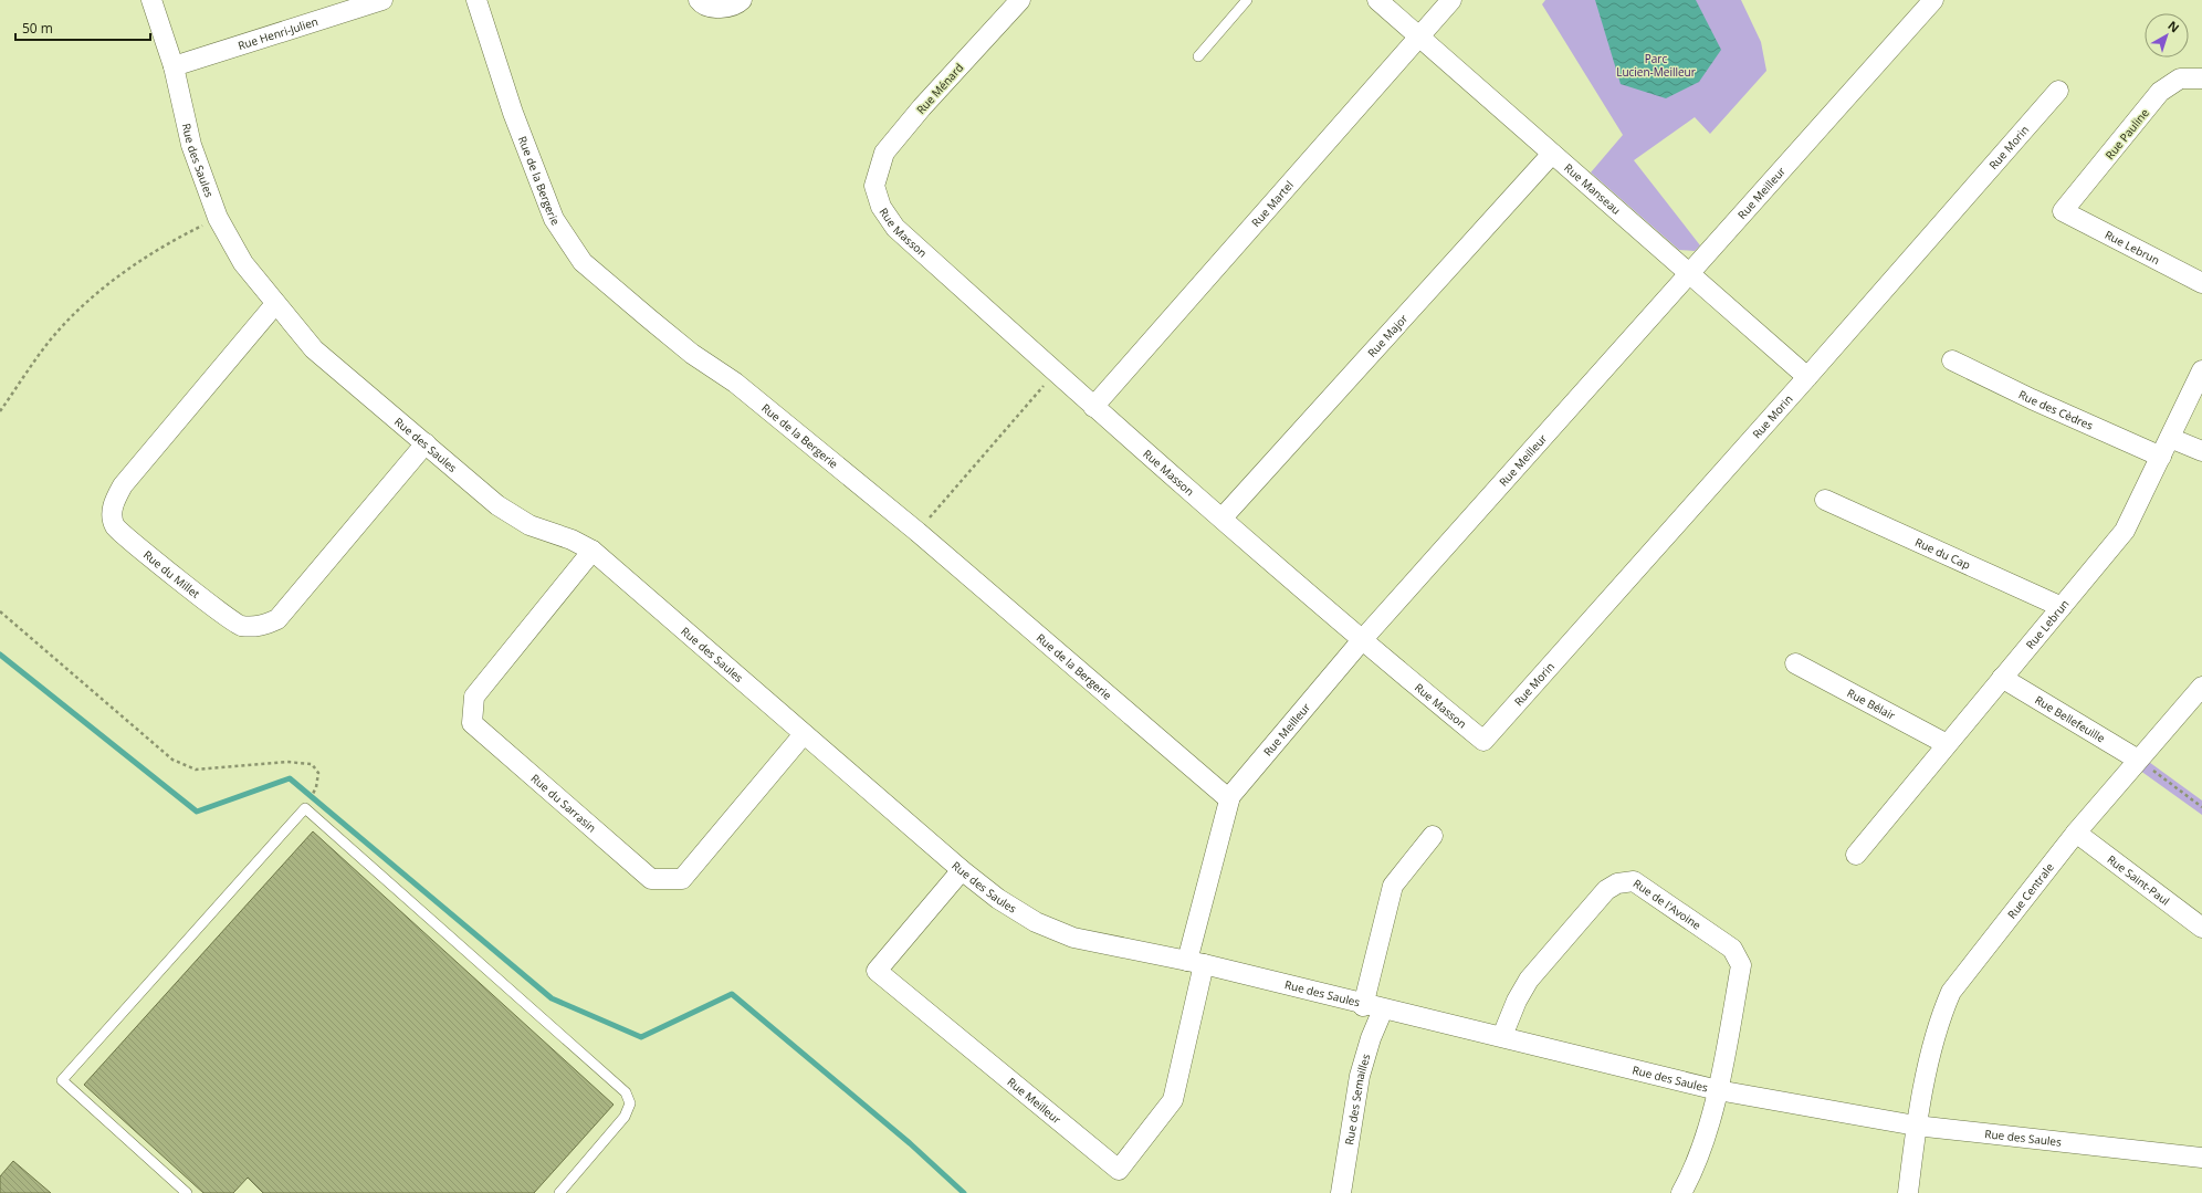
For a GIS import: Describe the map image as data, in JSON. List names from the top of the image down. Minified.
{"streets":{"street":["Rue Henri-Julien","Rue Ménard","Rue Pauline","Rue Morin","Rue des Saules","Rue de la Bergerie","Rue Manseau","Rue Meilleur","Rue Martel","Rue Masson","Rue Lebrun","Rue Major","Rue des Cèdres","Rue du Cap","Rue du Millet","Rue Bélair","Rue Bellefeuille","Rue du Sarrasin","Rue Saint-Paul","Rue Centrale","Rue de l'Avoine","Rue des Semailles"]},"crossings":[["Rue Henri-Julien","Rue des Saules"],["Rue Ménard","Rue Masson"],["Rue Pauline","Rue Lebrun"],["Rue Morin","Rue Manseau"],["Rue Morin","Rue Masson"],["Rue des Saules","Rue Meilleur"],["Rue des Saules","Rue du Millet"],["Rue des Saules","Rue du Sarrasin"],["Rue des Saules","Rue Centrale"],["Rue des Saules","Rue de l'Avoine"],["Rue des Saules","Rue des Semailles"],["Rue de la Bergerie","Rue Meilleur"],["Rue Manseau","Rue Meilleur"],["Rue Manseau","Rue Martel"],["Rue Manseau","Rue Major"],["Rue Meilleur","Rue Masson"],["Rue Martel","Rue Masson"],["Rue Masson","Rue Major"],["Rue Lebrun","Rue des Cèdres"],["Rue Lebrun","Rue du Cap"],["Rue Lebrun","Rue Bélair"],["Rue Lebrun","Rue Bellefeuille"],["Rue Bellefeuille","Rue Centrale"],["Rue Saint-Paul","Rue Centrale"]],"parks":["Parc Lucien-Meilleur"],"scale_bar":"50 m","north":"top right"}
